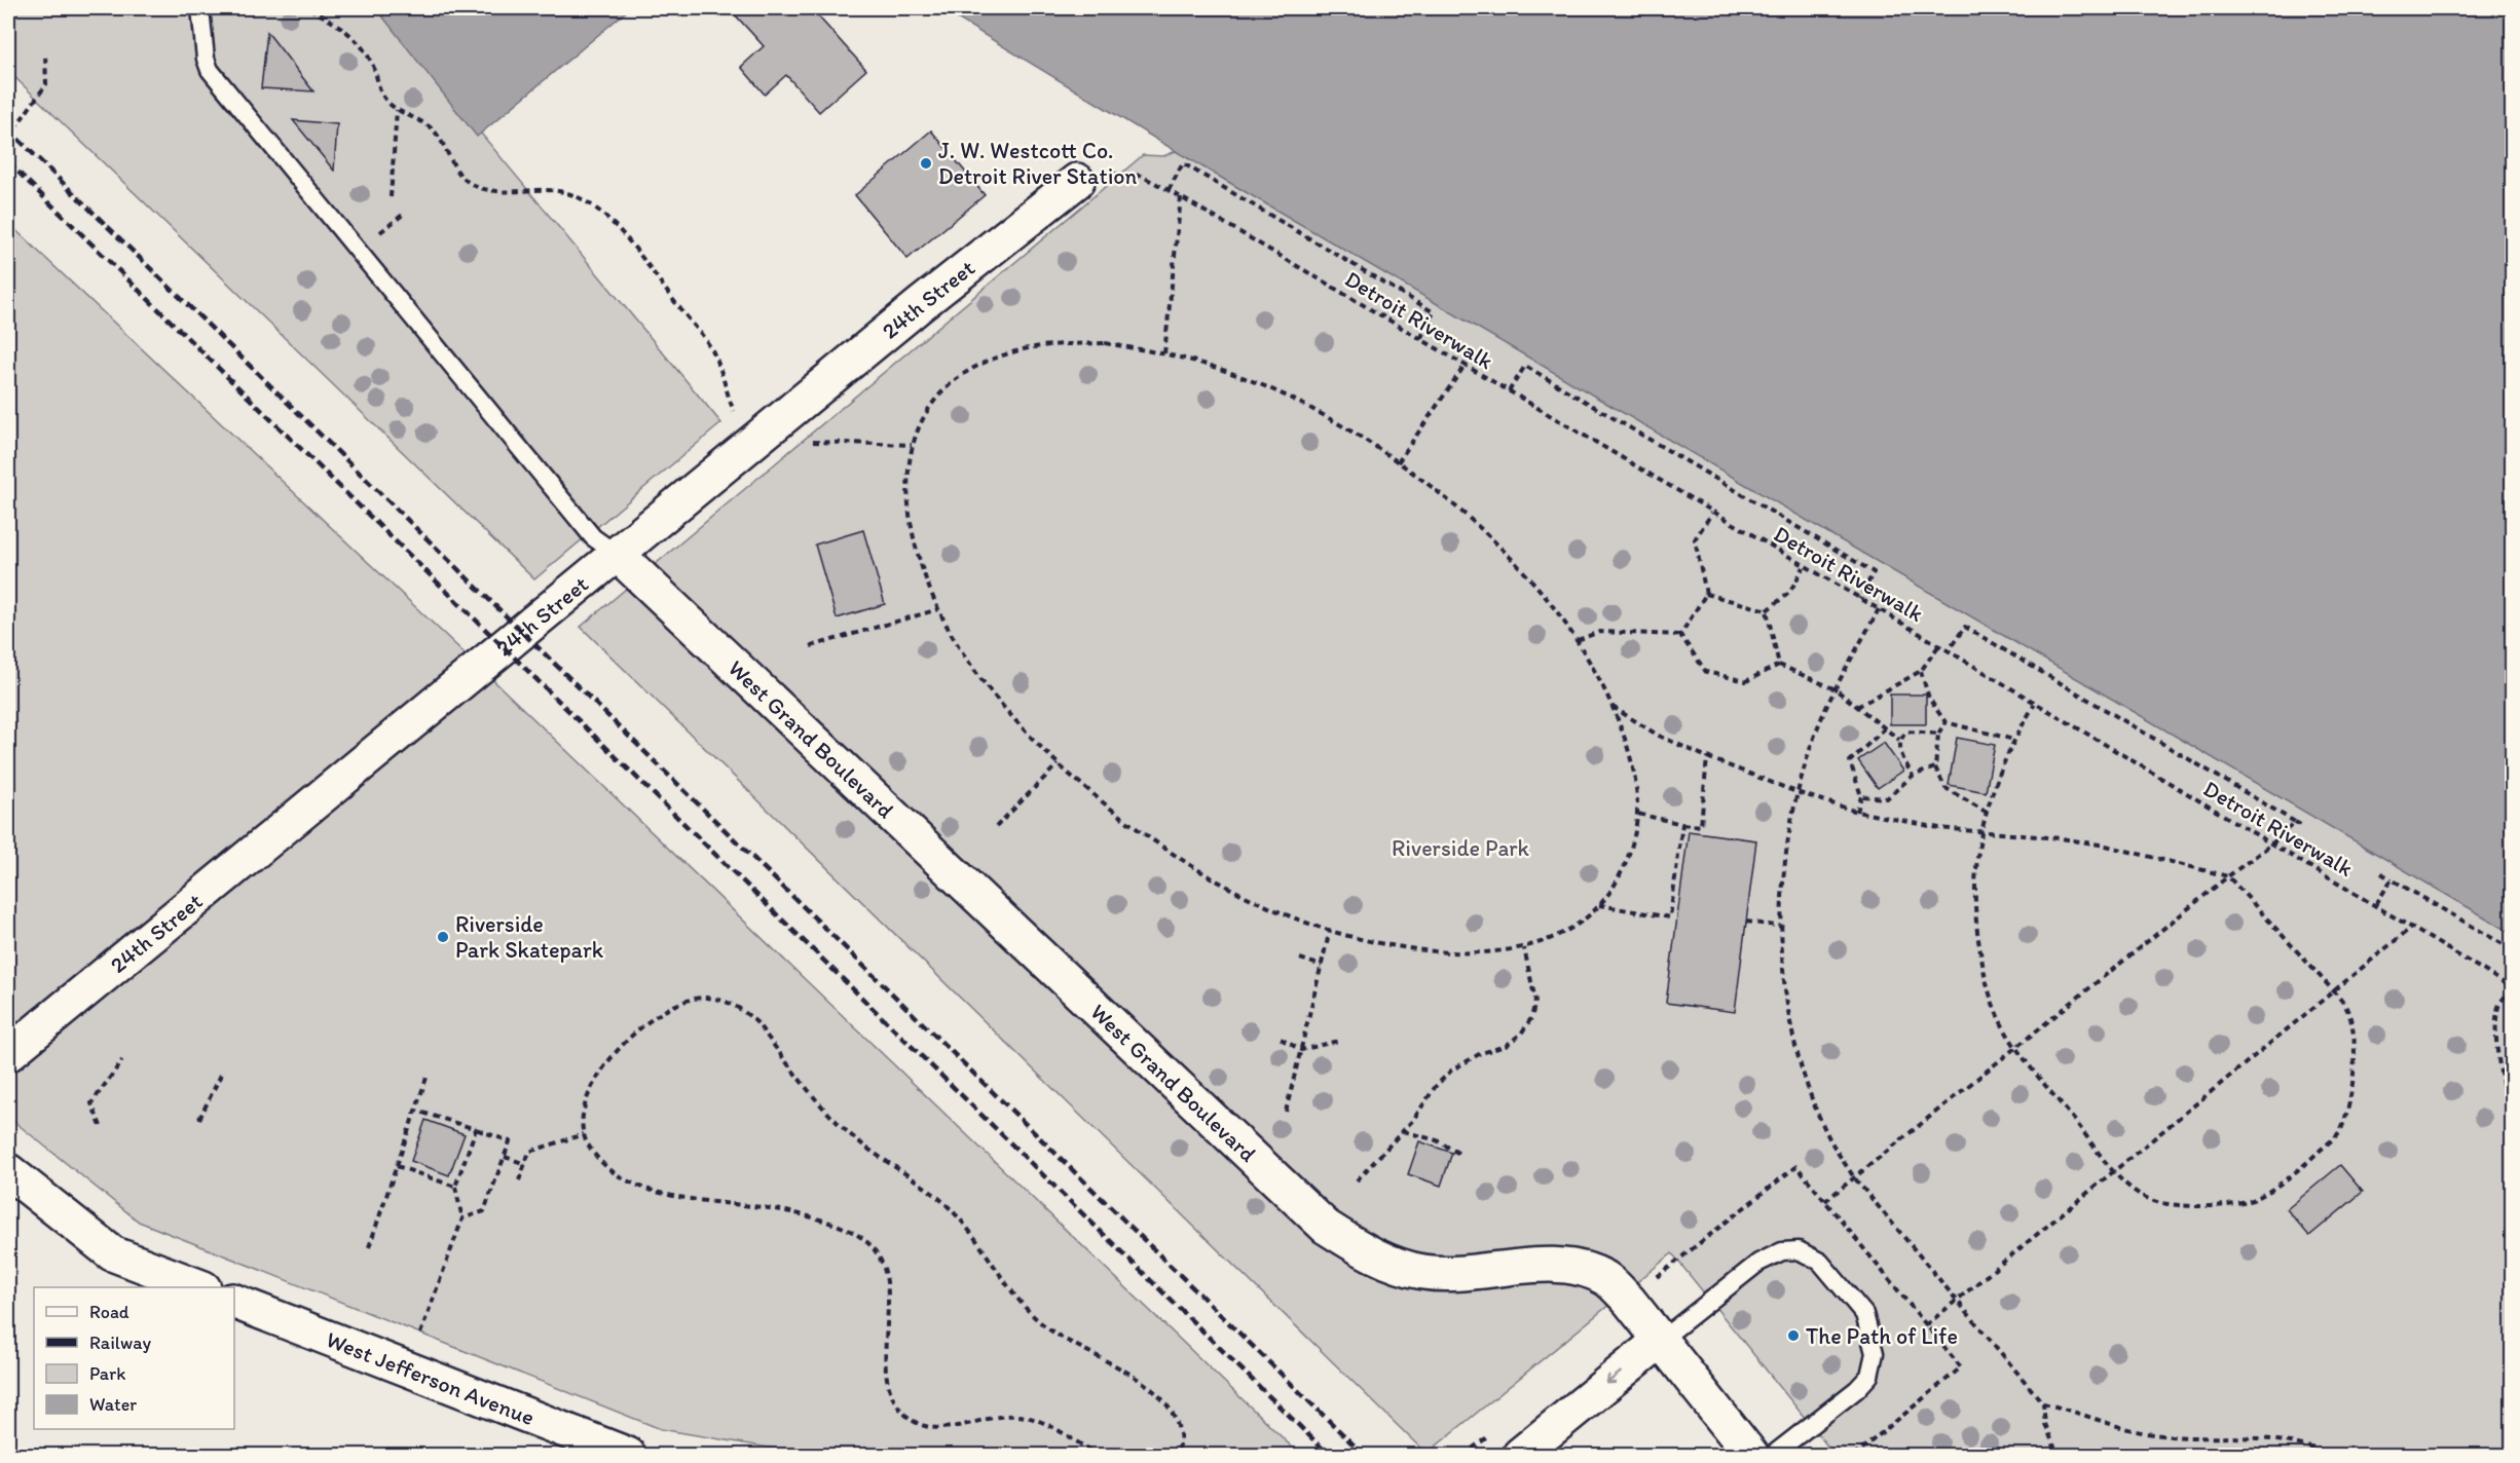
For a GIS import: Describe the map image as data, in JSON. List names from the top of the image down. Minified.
{"streets":{"street":["24th Street","West Grand Boulevard","West Jefferson Avenue"],"path":["Detroit Riverwalk"]},"crossings":[["24th Street","Detroit Riverwalk"],["24th Street","West Grand Boulevard"]],"parks":["Riverside Park"],"places":["J. W. Westcott Co. Detroit River Station","Riverside Park Skatepark","The Path of Life"],"legend":["Road","Railway","Park","Water"]}
